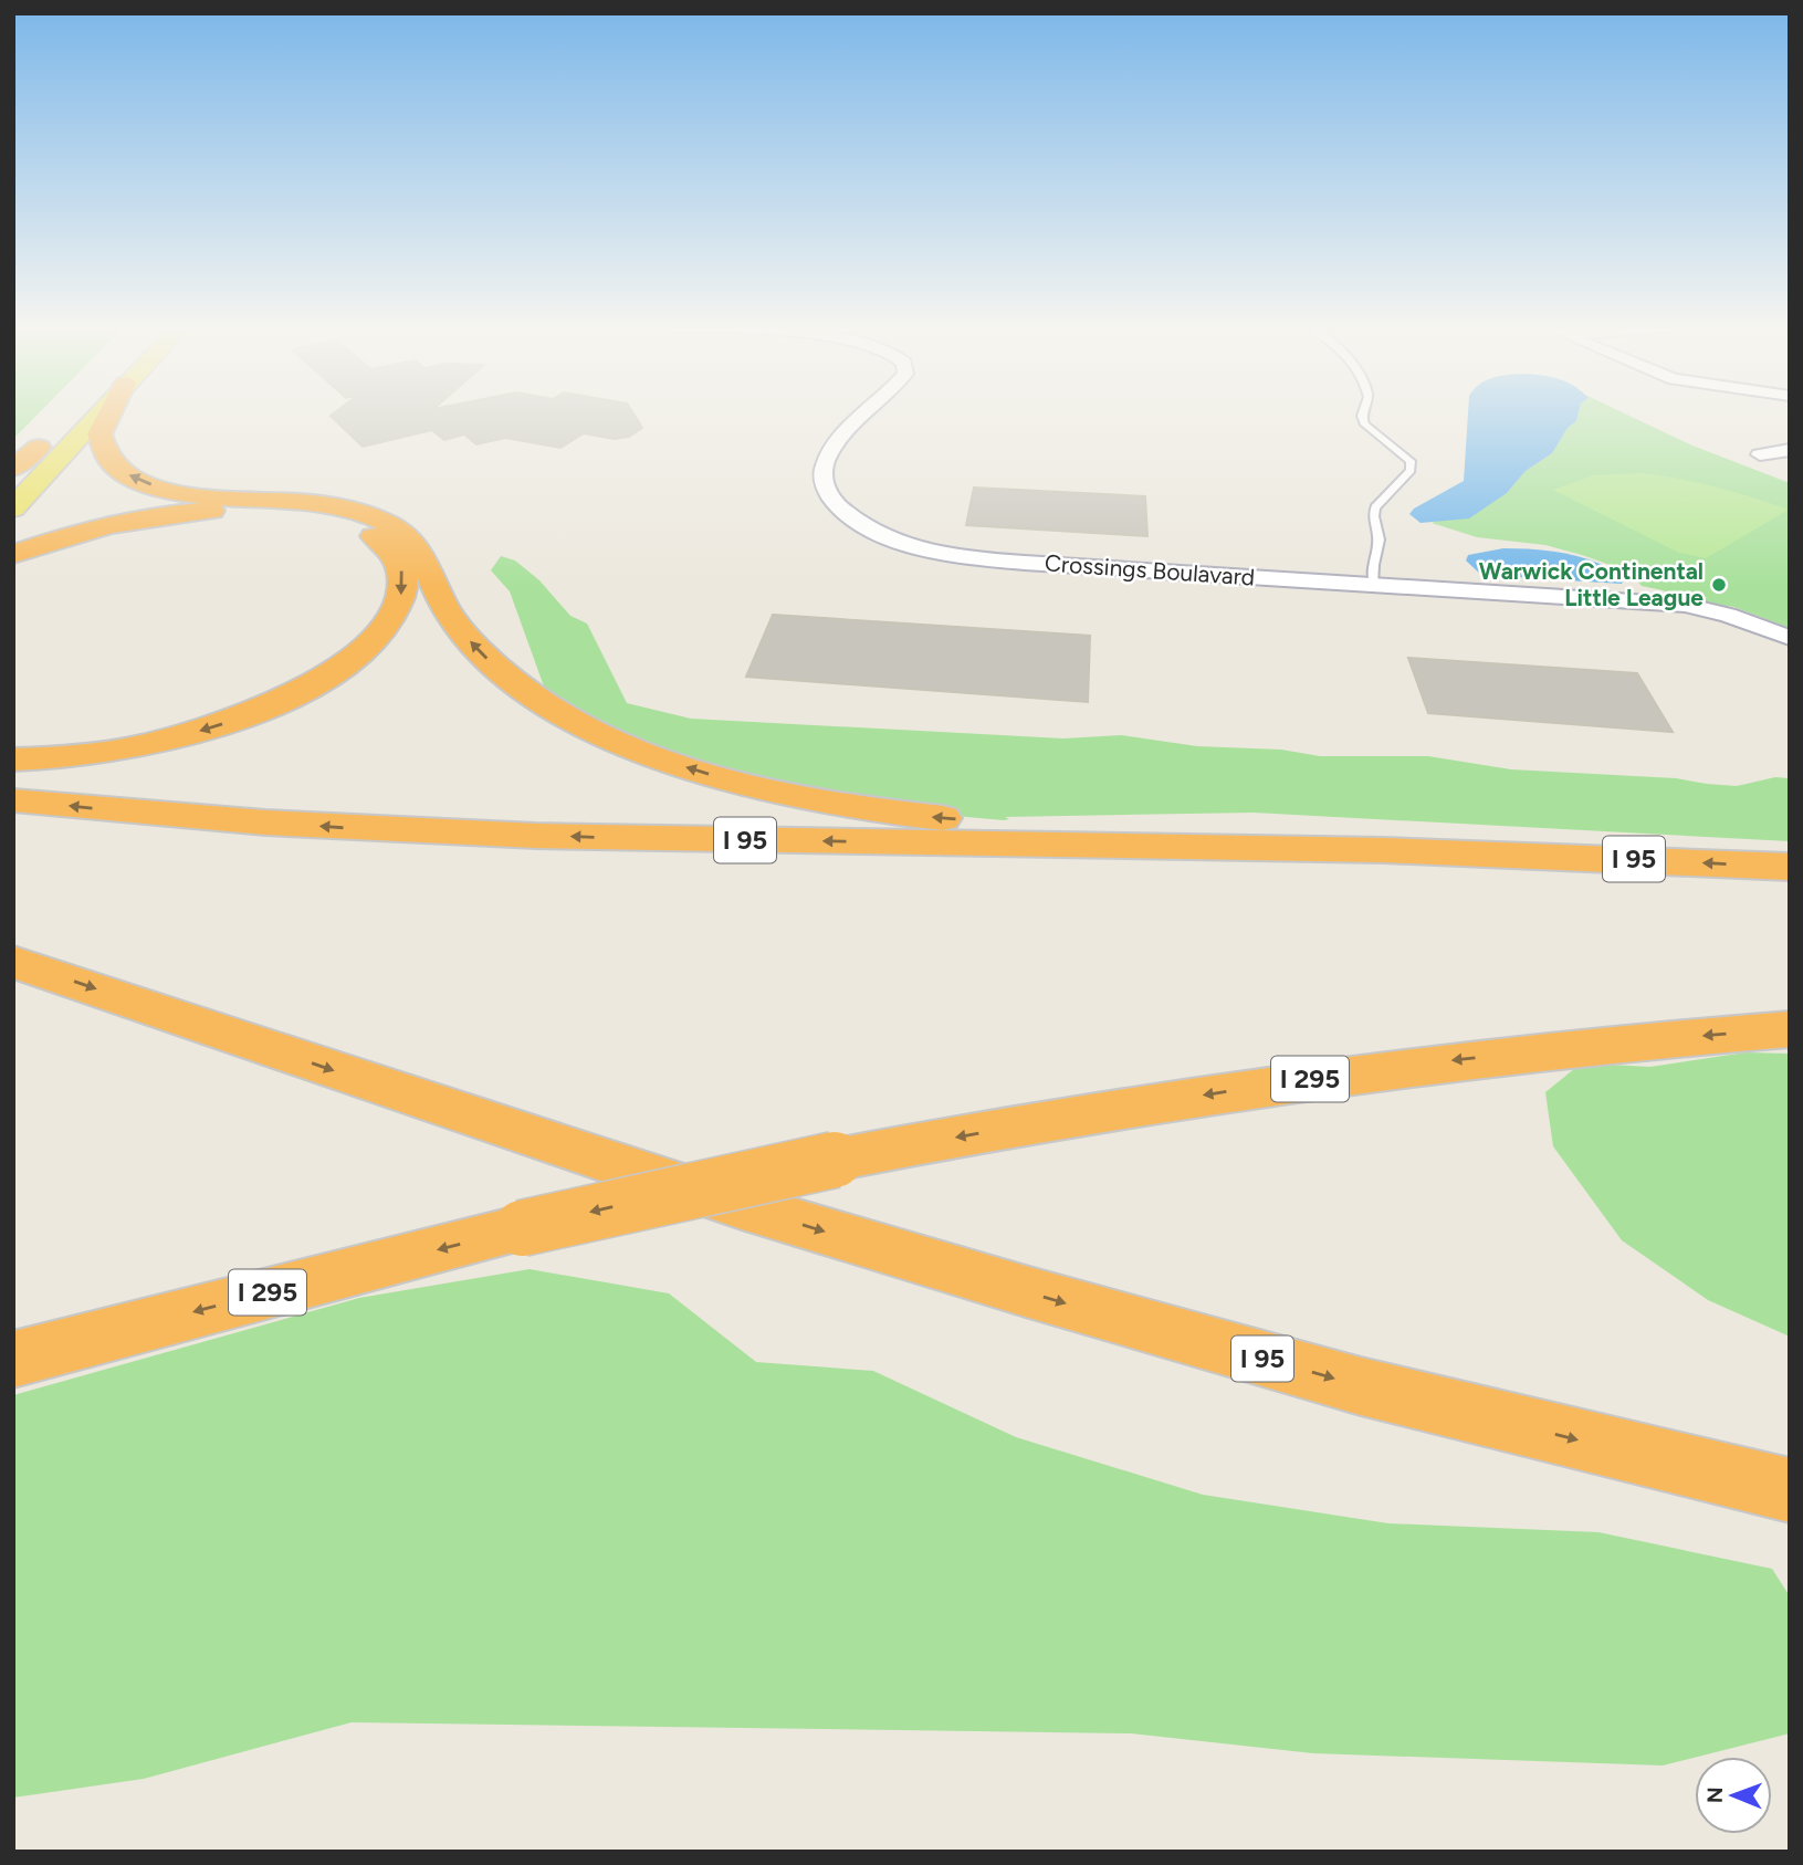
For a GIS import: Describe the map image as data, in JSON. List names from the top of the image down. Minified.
{"streets":{"highway":["I 95","I 295"],"street":["Crossings Boulavard"]},"places":["Warwick Continental Little League"],"north":"left"}
